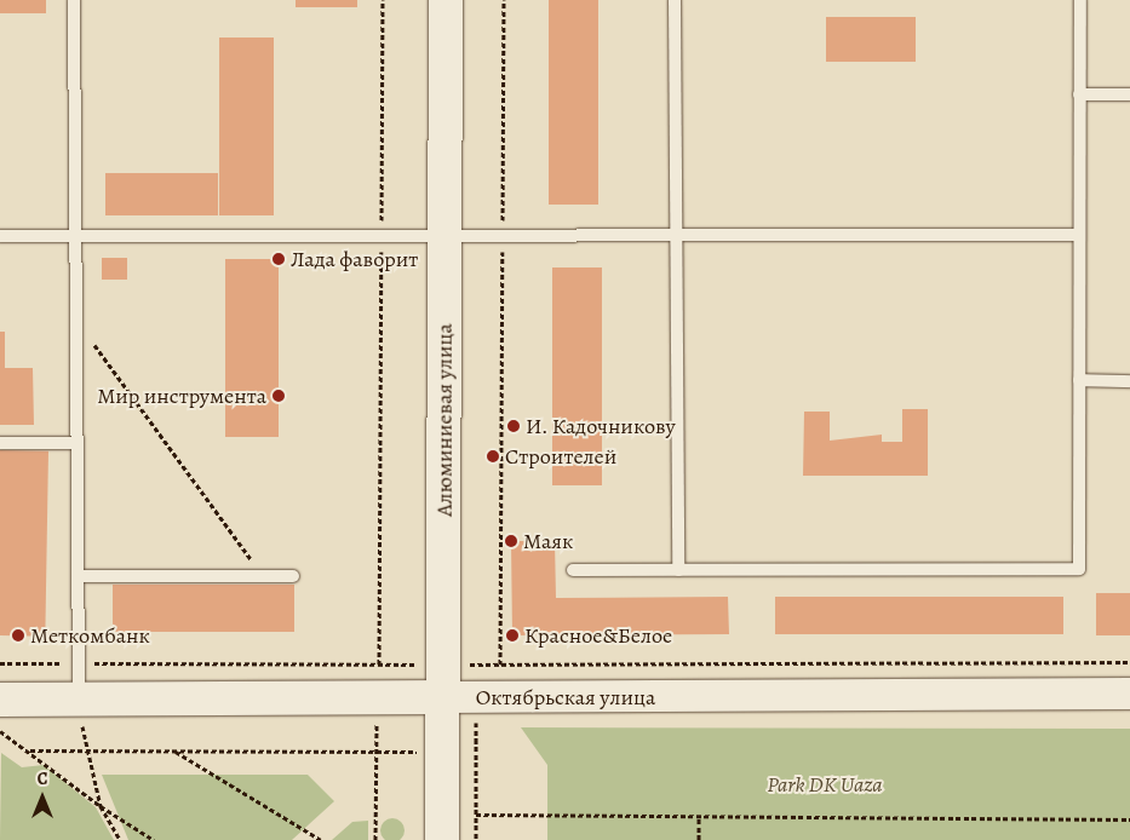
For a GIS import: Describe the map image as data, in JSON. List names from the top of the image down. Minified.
{"streets":{"main road":["Алюминиевая улица","Октябрьская улица"]},"crossings":[["Алюминиевая улица","Октябрьская улица"]],"parks":["Park DK Uaza"],"places":["Лада фаворит","Мир инструмента","И. Кадочникову","Строителей","Маяк","Меткомбанк","Красное&Белое"],"north":"top"}
